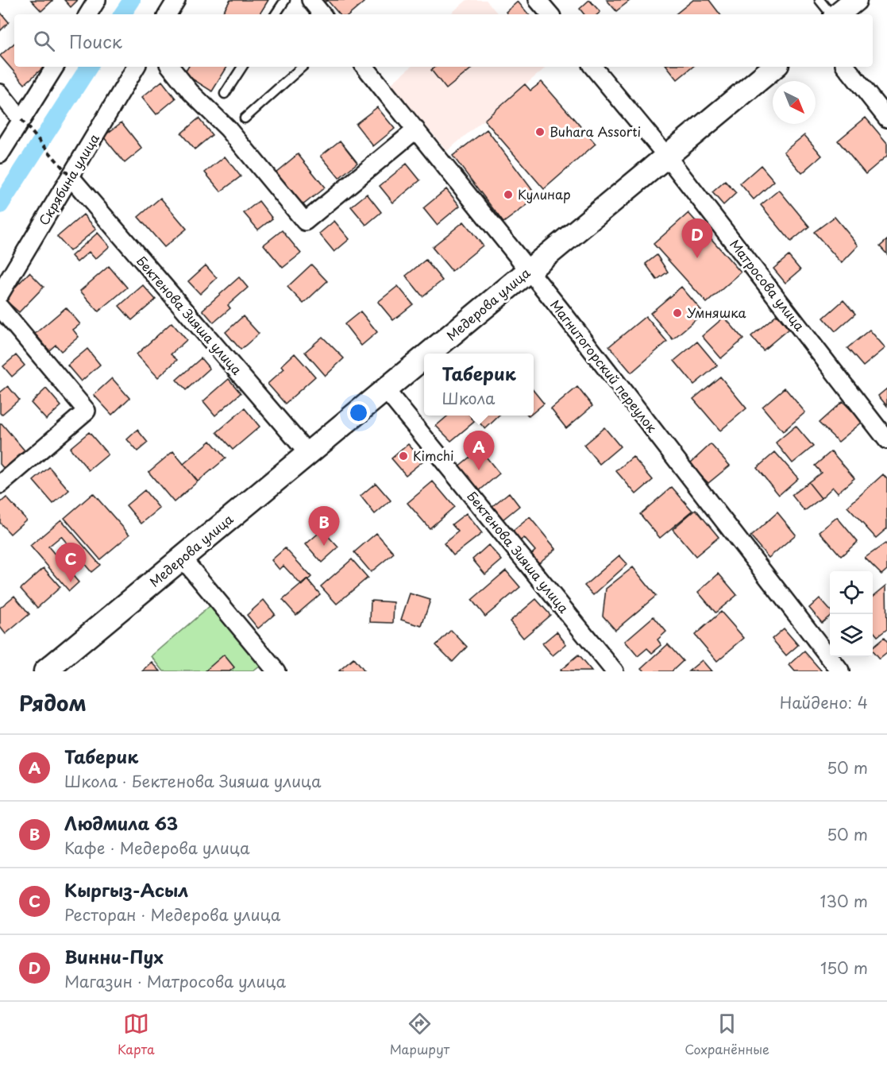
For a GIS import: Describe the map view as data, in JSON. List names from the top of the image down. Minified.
{"streets":{"main road":["Медерова улица"],"street":["Скрябина улица","Матросова улица","Бектенова Зияша улица","Магнитогорский переулок"]},"crossings":[["Скрябина улица","Бектенова Зияша улица"],["Матросова улица","Медерова улица"],["Медерова улица","Бектенова Зияша улица"],["Медерова улица","Магнитогорский переулок"]],"places":["Buhara Assorti","Кулинар","Умняшка","Kimchi"],"north":"bottom right","page":{"search":"Поиск","pins":["D","A","B","C"],"popup":["Таберик","Школа"],"heading":["Рядом","Найдено: 4"],"list":[{"mark":"A","name":"Таберик","note":"Школа · Бектенова Зияша улица","value":"50 m"},{"mark":"B","name":"Людмила 63","note":"Кафе · Медерова улица","value":"50 m"},{"mark":"C","name":"Кыргыз-Асыл","note":"Ресторан · Медерова улица","value":"130 m"},{"mark":"D","name":"Винни-Пух","note":"Магазин · Матросова улица","value":"150 m"}],"nav":["Карта","Маршрут","Сохранённые"]}}
